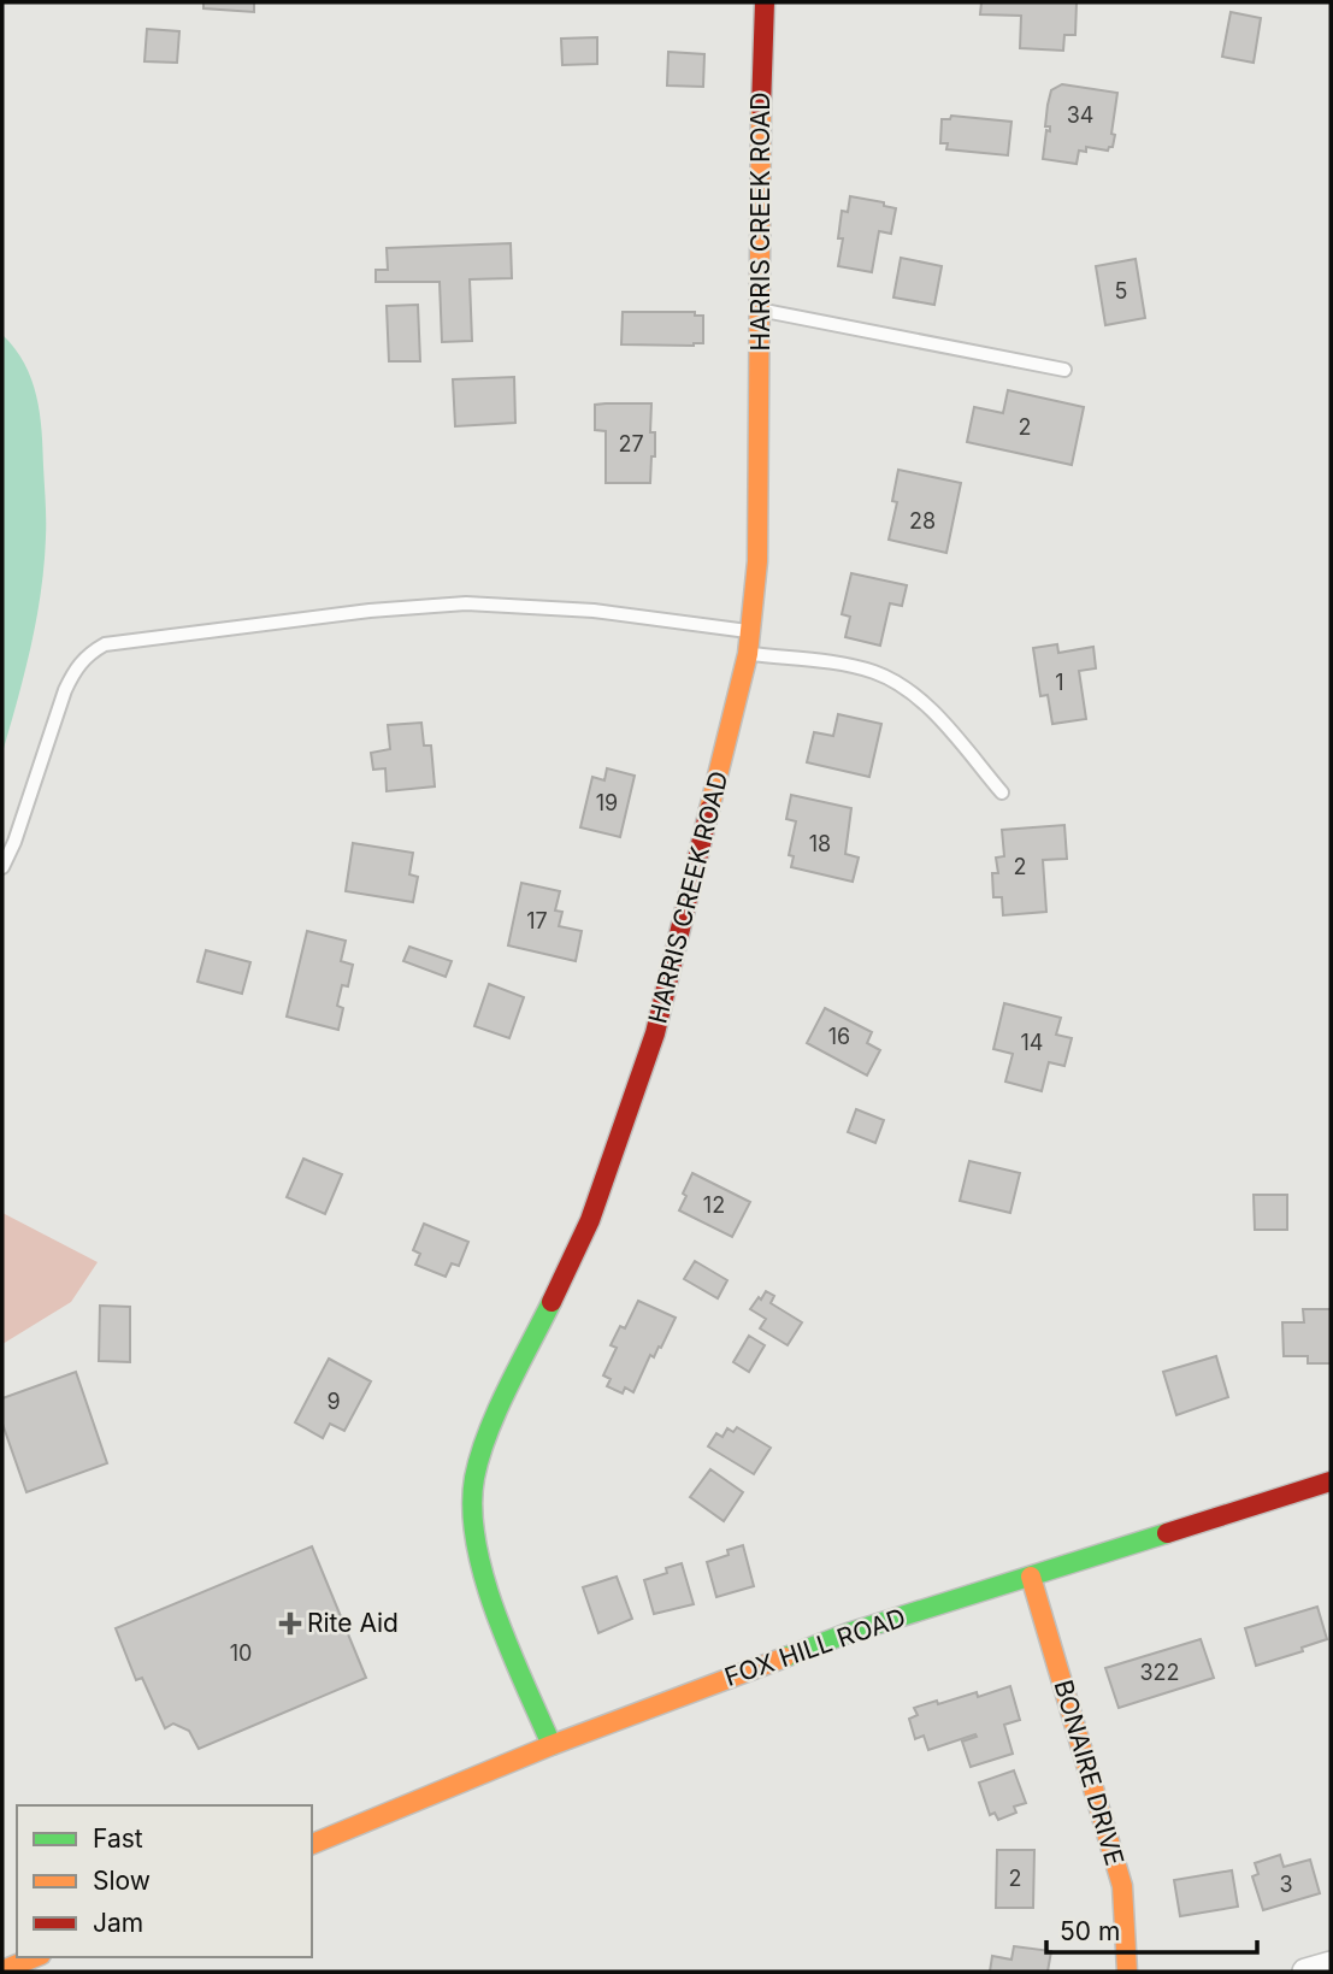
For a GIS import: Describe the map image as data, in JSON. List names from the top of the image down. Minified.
{"streets":{"street":["HARRIS CREEK ROAD","FOX HILL ROAD","BONAIRE DRIVE"]},"crossings":[["HARRIS CREEK ROAD","FOX HILL ROAD"],["FOX HILL ROAD","BONAIRE DRIVE"]],"places":{"health":["Rite Aid"]},"house_numbers":["34","5","2","27","28","1","19","18","2","17","16","14","12","9","10","322","2","3"],"legend":["Fast","Slow","Jam"],"scale_bar":"50 m"}
